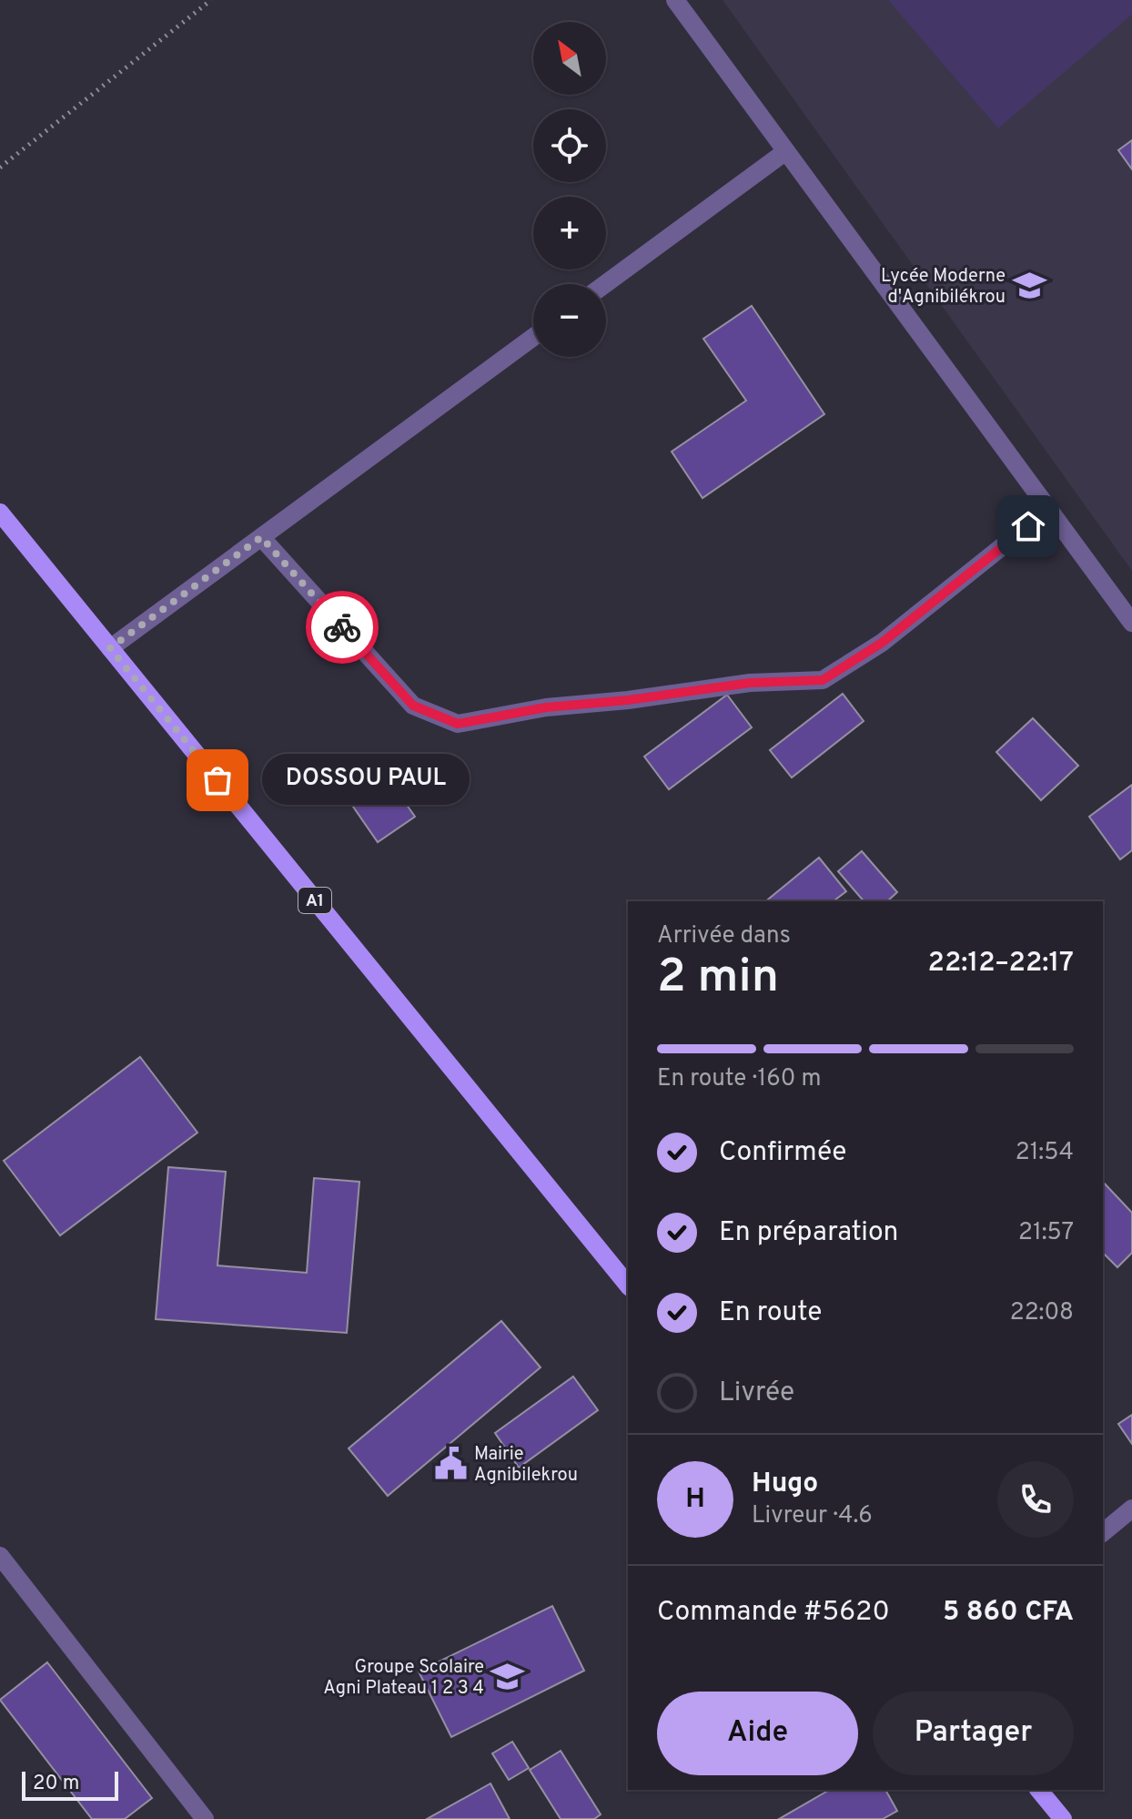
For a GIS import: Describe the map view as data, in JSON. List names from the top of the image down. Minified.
{"streets":{"main road":["A1"]},"places":{"school or university":["Lycée Moderne d'Agnibilékrou","Groupe Scolaire Agni Plateau 1 2 3 4"],"other":["DOSSOU PAUL"],"public building":["Mairie Agnibilekrou"]},"scale_bar":"20 m","north":"top left","page":{"map_buttons":["+","−"],"bubble":"DOSSOU PAUL","heading":["2 min","Arrivée dans","22:12–22:17"],"panel":["Hugo","Livreur · 4.6","Commande #5620","5 860 CFA"],"bar":"En route · 160 m","list":[["Confirmée","21:54"],["En préparation","21:57"],["En route","22:08"],"Livrée"],"round":"H","buttons":["Aide","Partager"],"scale":"20 m"}}
